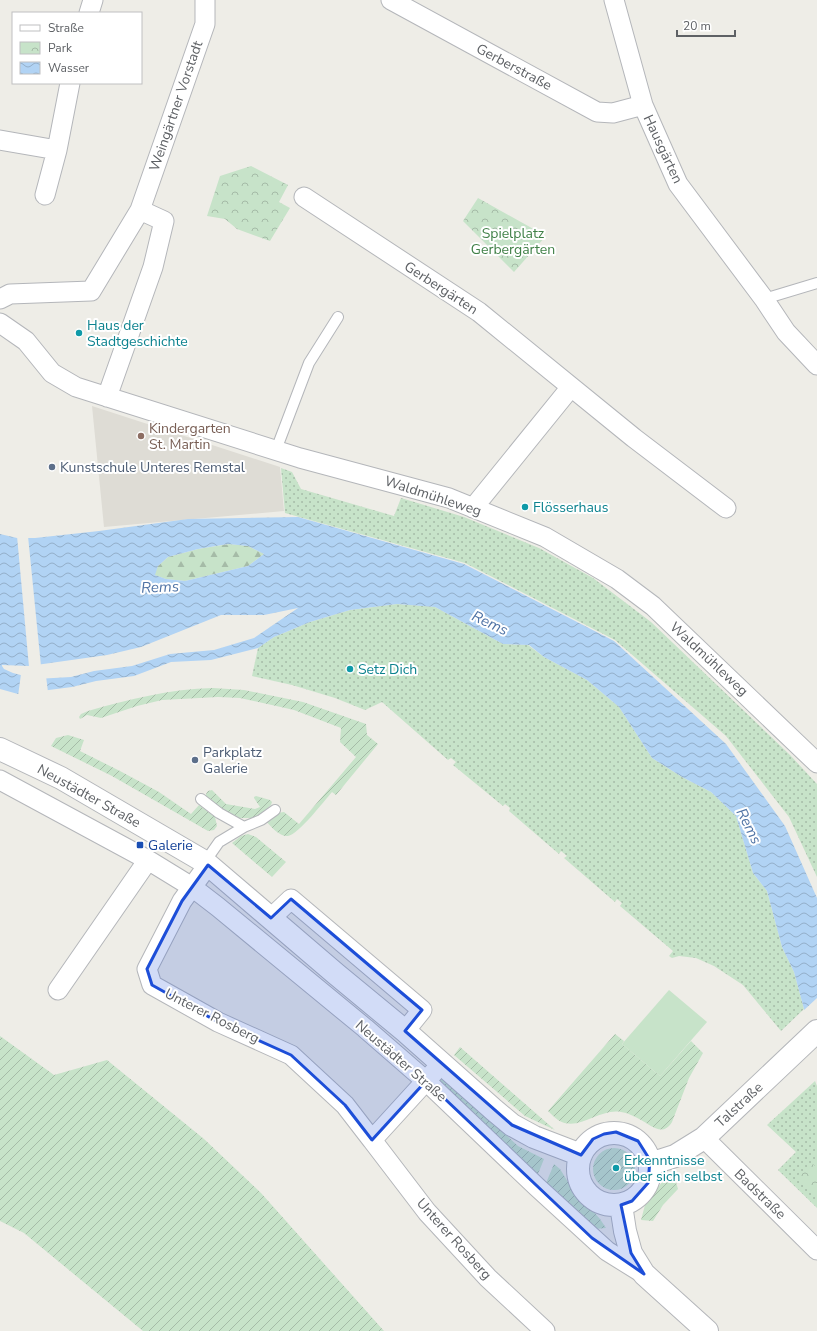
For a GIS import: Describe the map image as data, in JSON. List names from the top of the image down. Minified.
{"streets":{"street":["Gerberstraße","Weingärtner Vorstadt","Hausgärten","Gerbergärten","Waldmühleweg","Neustädter Straße","Unterer Rosberg","Talstraße","Badstraße"]},"crossings":[["Gerberstraße","Hausgärten"],["Neustädter Straße","Unterer Rosberg"],["Neustädter Straße","Talstraße"],["Talstraße","Badstraße"]],"water":["Rems"],"parks":["Spielplatz Gerbergärten"],"places":{"other":["Haus der Stadtgeschichte","Kindergarten St. Martin","Kunstschule Unteres Remstal","Flösserhaus","Setz Dich","Parkplatz Galerie","Erkenntnisse über sich selbst"],"transit":["Galerie"]},"legend":["Straße","Park","Wasser"],"scale_bar":"20 m"}
